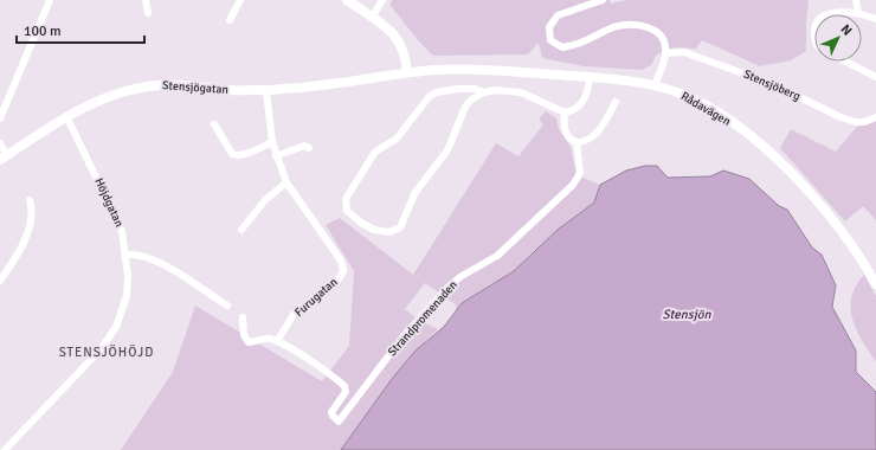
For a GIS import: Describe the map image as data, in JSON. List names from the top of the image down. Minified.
{"streets":{"street":["Stensjöberg","Stensjögatan","Rådavägen","Höjdgatan","Furugatan","Strandpromenaden"]},"crossings":[["Stensjögatan","Rådavägen"],["Stensjögatan","Höjdgatan"],["Stensjögatan","Furugatan"],["Furugatan","Strandpromenaden"]],"districts":["STENSJÖHÖJD"],"water":["Stensjön"],"scale_bar":"100 m","north":"top right"}
